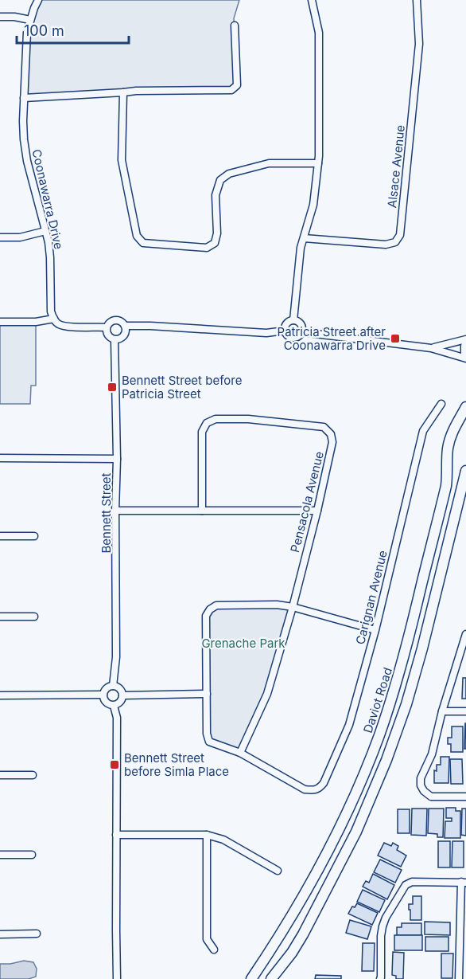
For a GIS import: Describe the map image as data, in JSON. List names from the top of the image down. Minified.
{"streets":{"street":["Alsace Avenue","Coonawarra Drive","Pensacola Avenue","Bennett Street","Carignan Avenue","Daviot Road"]},"crossings":[["Pensacola Avenue","Carignan Avenue"]],"parks":["Grenache Park"],"places":{"transit":["Patricia Street after Coonawarra Drive","Bennett Street before Patricia Street","Bennett Street before Simla Place"]},"scale_bar":"100 m"}
